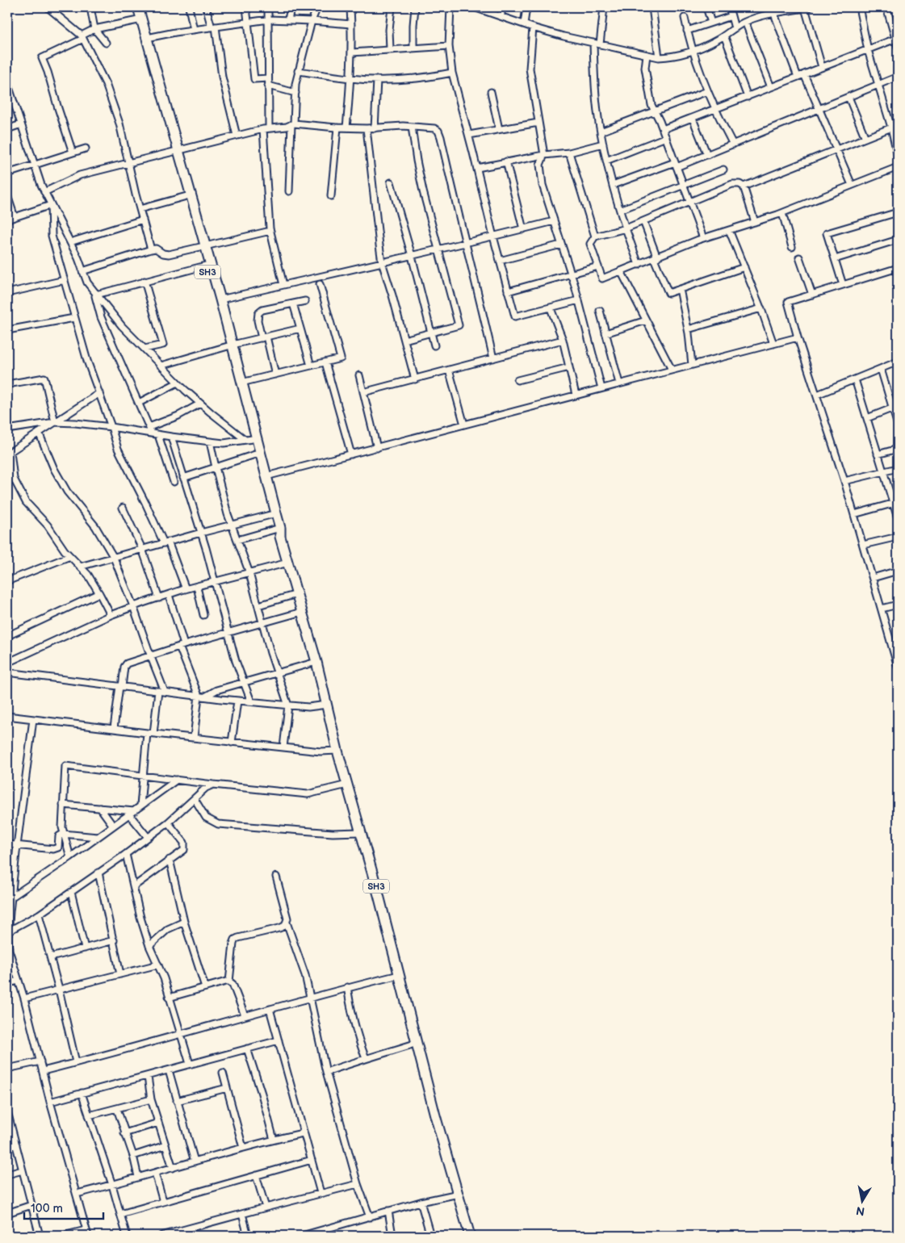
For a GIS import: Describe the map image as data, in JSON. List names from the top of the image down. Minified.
{"streets":{"main road":["SH3"]},"scale_bar":"100 m","north":"bottom"}
